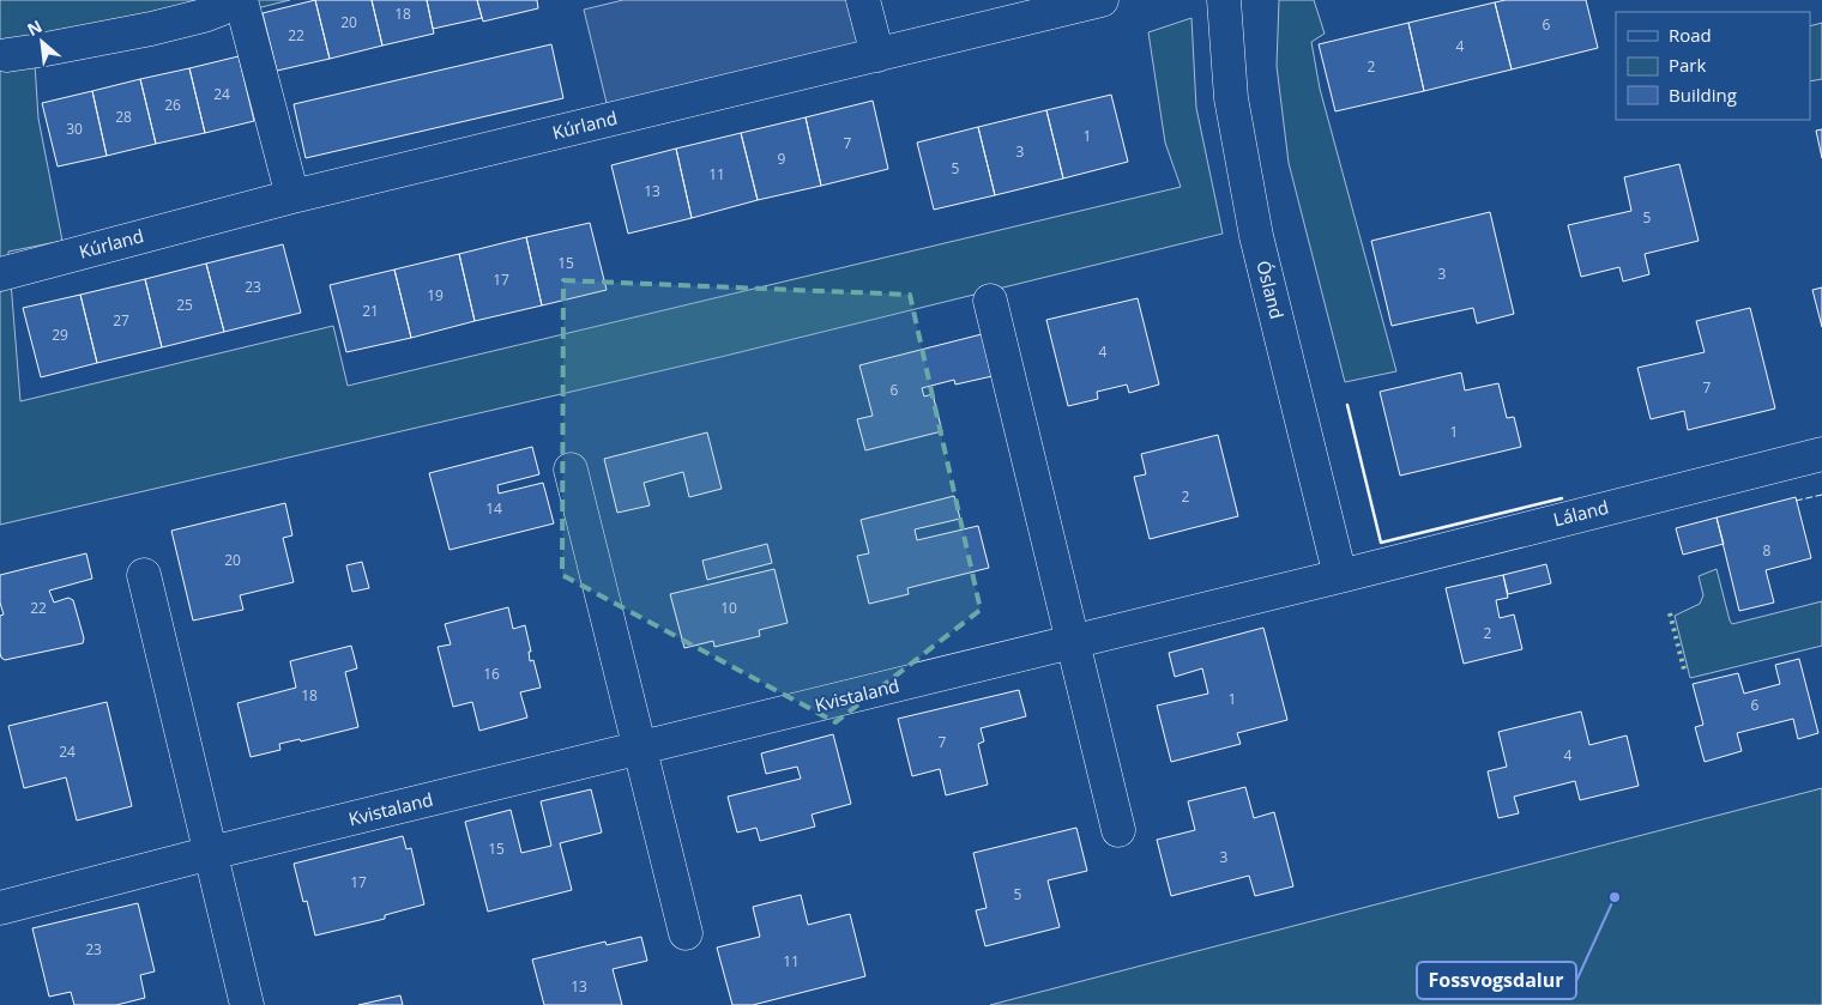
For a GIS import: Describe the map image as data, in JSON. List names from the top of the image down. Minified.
{"streets":{"street":["Kúrland","Ósland","Láland","Kvistaland"]},"crossings":[["Ósland","Láland"],["Ósland","Kvistaland"],["Láland","Kvistaland"]],"places":["Fossvogsdalur"],"house_numbers":["18","20","6","22","4","2","24","26","28","30","1","7","3","9","5","11","13","5","15","3","17","23","19","25","21","27","29","4","7","6","1","2","14","8","20","22","10","2","16","18","1","6","7","24","4","15","3","17","5","23","11","13"],"legend":["Road","Park","Building"],"north":"top left"}
